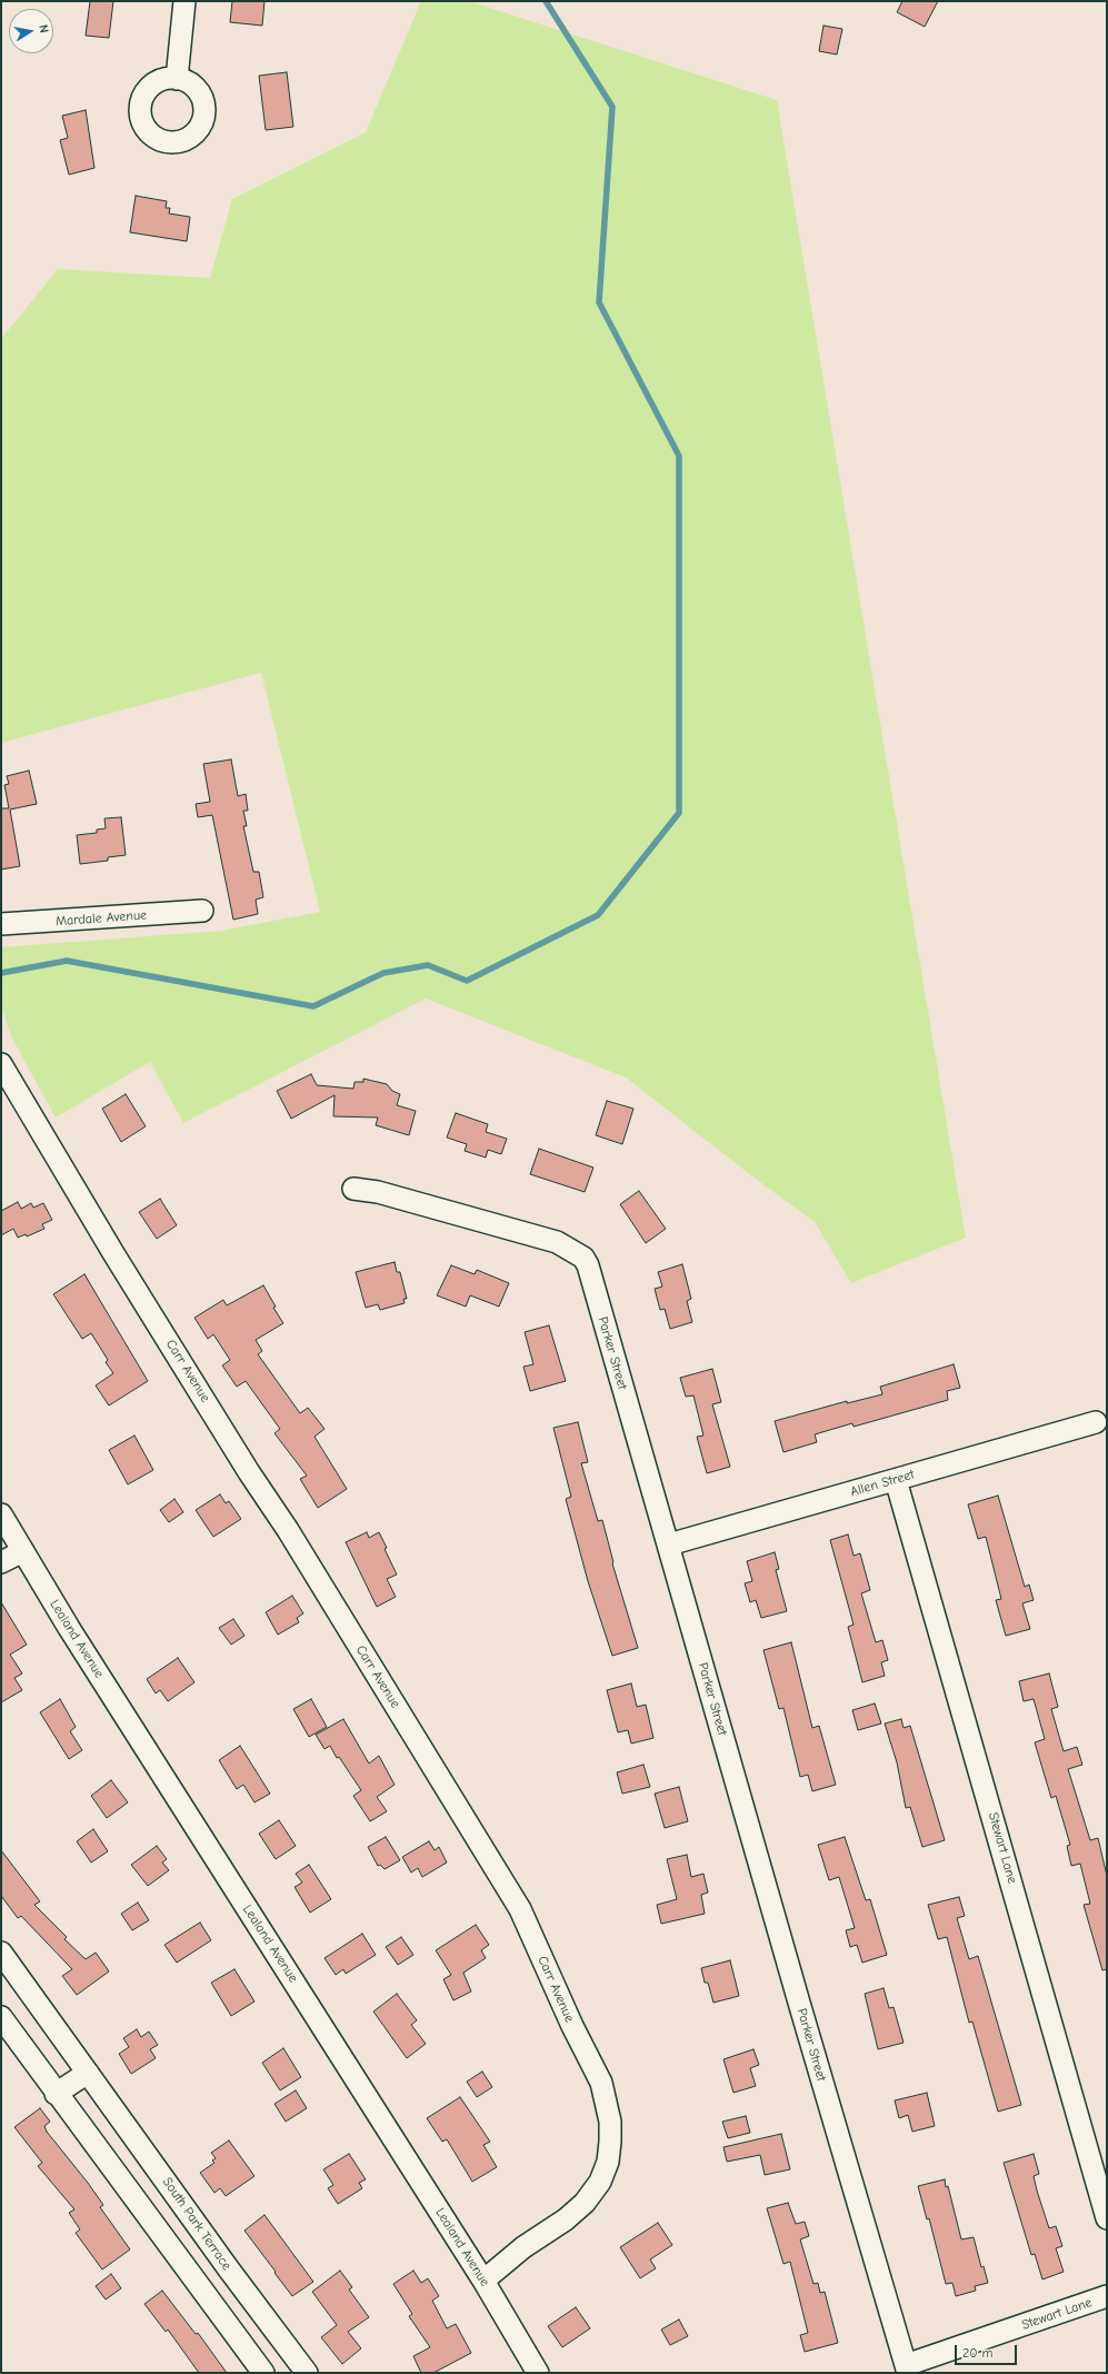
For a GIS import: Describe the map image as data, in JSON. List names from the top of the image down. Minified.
{"streets":{"street":["Mardale Avenue","Parker Street","Carr Avenue","Allen Street","Lealand Avenue","Stewart Lane","South Park Terrace"]},"crossings":[["Parker Street","Allen Street"],["Parker Street","Stewart Lane"],["Carr Avenue","Lealand Avenue"],["Allen Street","Stewart Lane"]],"scale_bar":"20 m","north":"right"}
